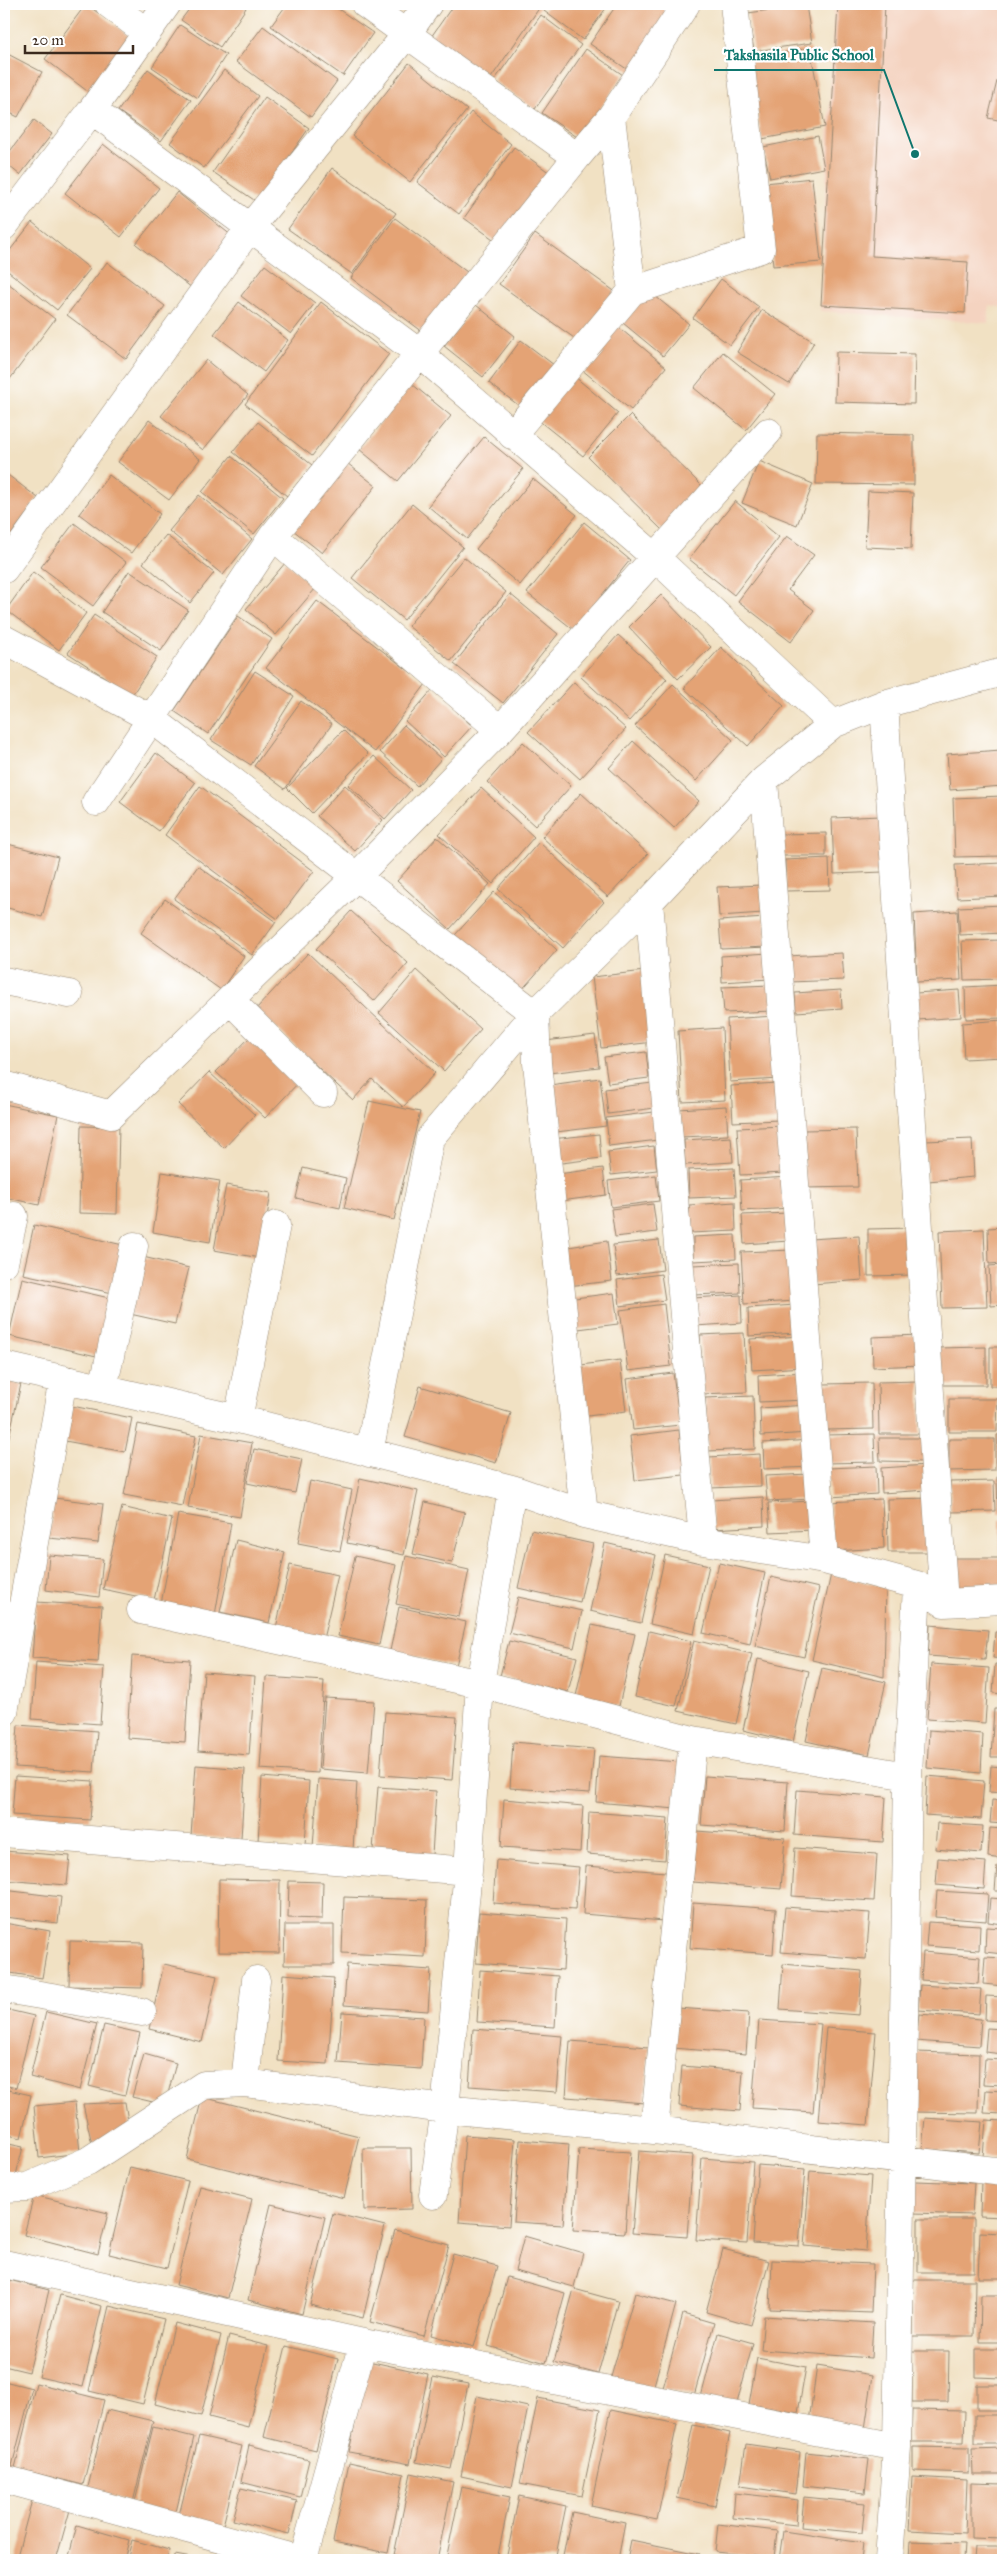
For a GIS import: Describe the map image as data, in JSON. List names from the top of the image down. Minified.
{"places":["Takshasila Public School"],"scale_bar":"20 m"}
